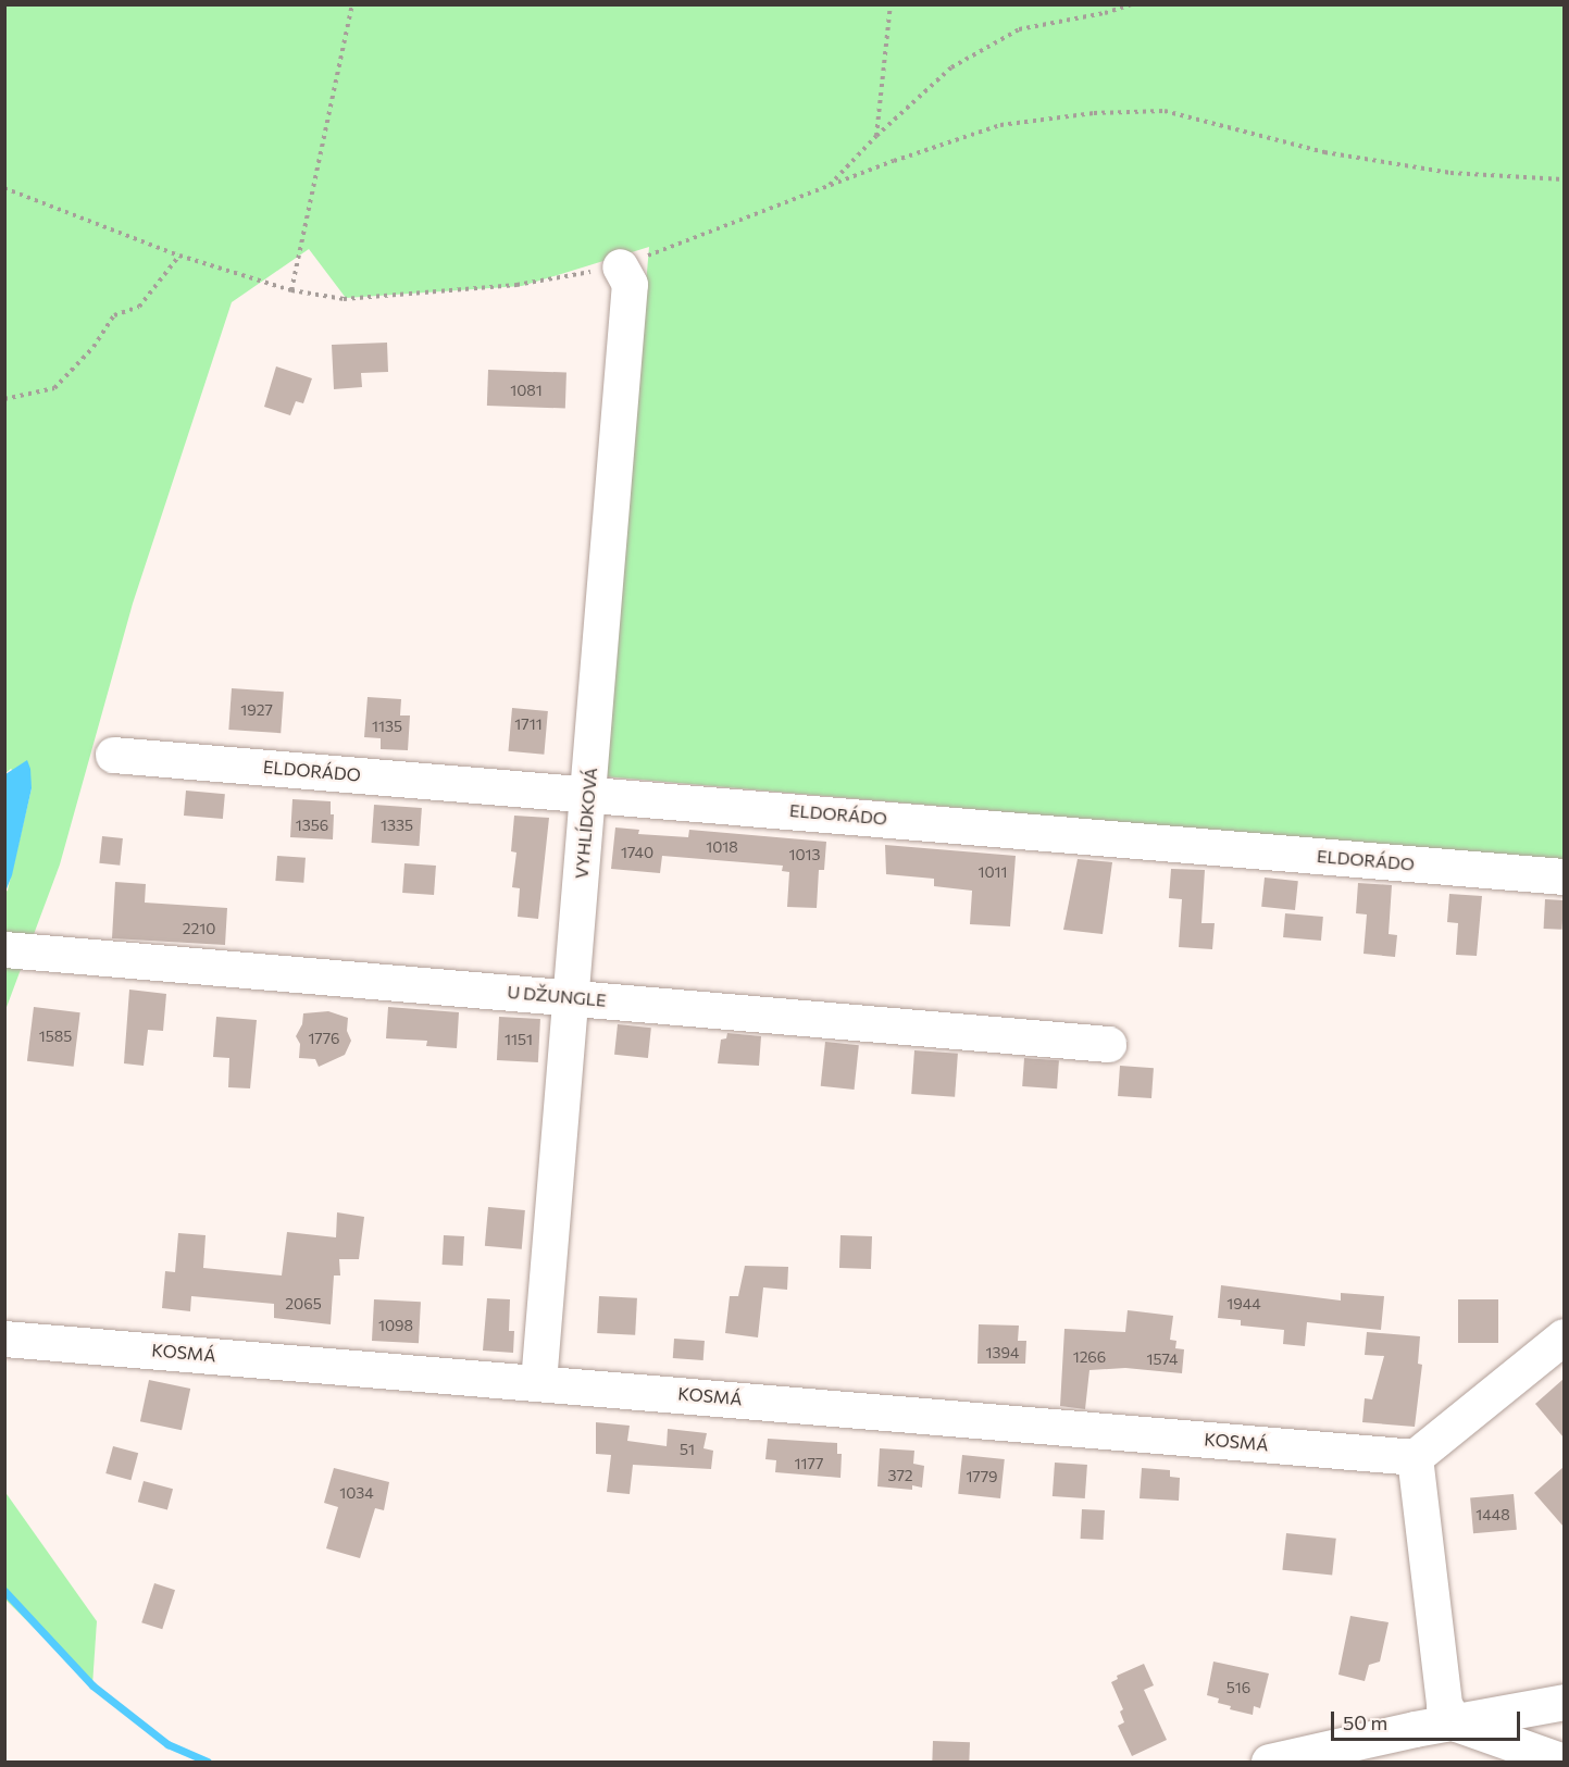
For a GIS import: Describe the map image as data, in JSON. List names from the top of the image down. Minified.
{"streets":{"street":["ELDORÁDO","VYHLÍDKOVÁ","U DŽUNGLE","KOSMÁ"]},"crossings":[["ELDORÁDO","VYHLÍDKOVÁ"],["VYHLÍDKOVÁ","U DŽUNGLE"],["VYHLÍDKOVÁ","KOSMÁ"]],"house_numbers":["1081","1927","1711","1135","1356","1335","1018","1740","1013","1011","2210","1585","1776","1151","2065","1944","1098","1394","1266","1574","51","1177","372","1779","1034","1448","516"],"scale_bar":"50 m"}
